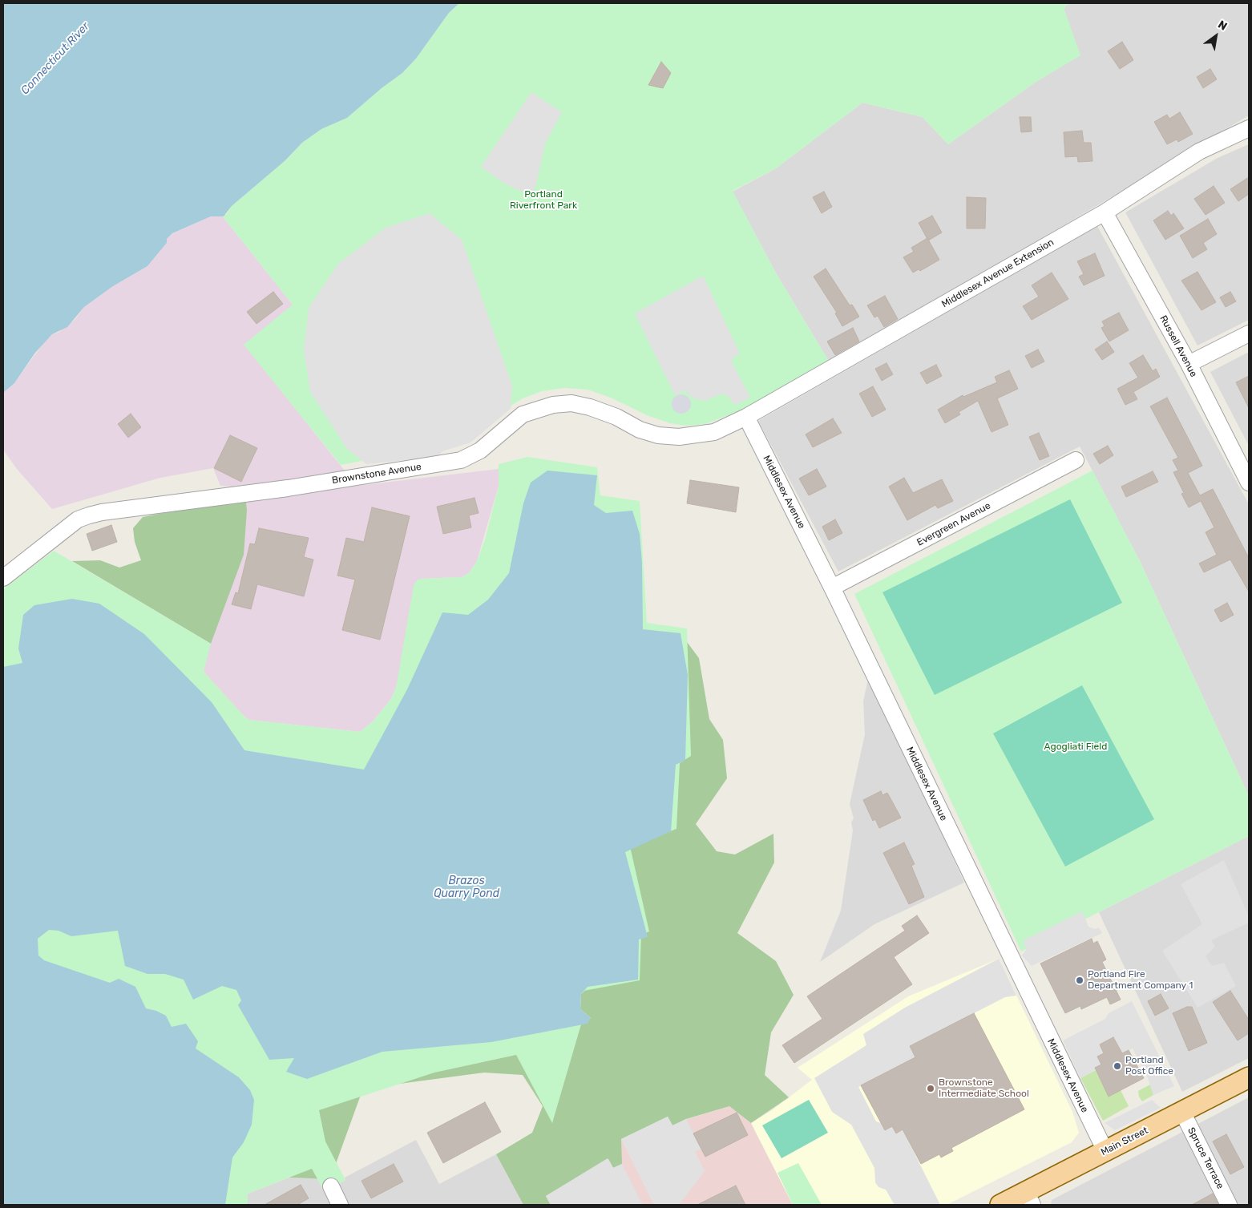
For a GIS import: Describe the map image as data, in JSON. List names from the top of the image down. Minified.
{"streets":{"main road":["Main Street"],"street":["Middlesex Avenue Extension","Russell Avenue","Brownstone Avenue","Middlesex Avenue","Evergreen Avenue","Spruce Terrace"]},"crossings":[["Middlesex Avenue Extension","Russell Avenue"],["Middlesex Avenue Extension","Brownstone Avenue"],["Middlesex Avenue Extension","Middlesex Avenue"],["Brownstone Avenue","Middlesex Avenue"],["Middlesex Avenue","Evergreen Avenue"],["Middlesex Avenue","Main Street"],["Main Street","Spruce Terrace"]],"water":["Connecticut River","Brazos Quarry Pond"],"parks":["Portland Riverfront Park","Agogliati Field"],"places":["Portland Fire Department Company 1","Portland Post Office","Brownstone Intermediate School"],"north":"top right"}
